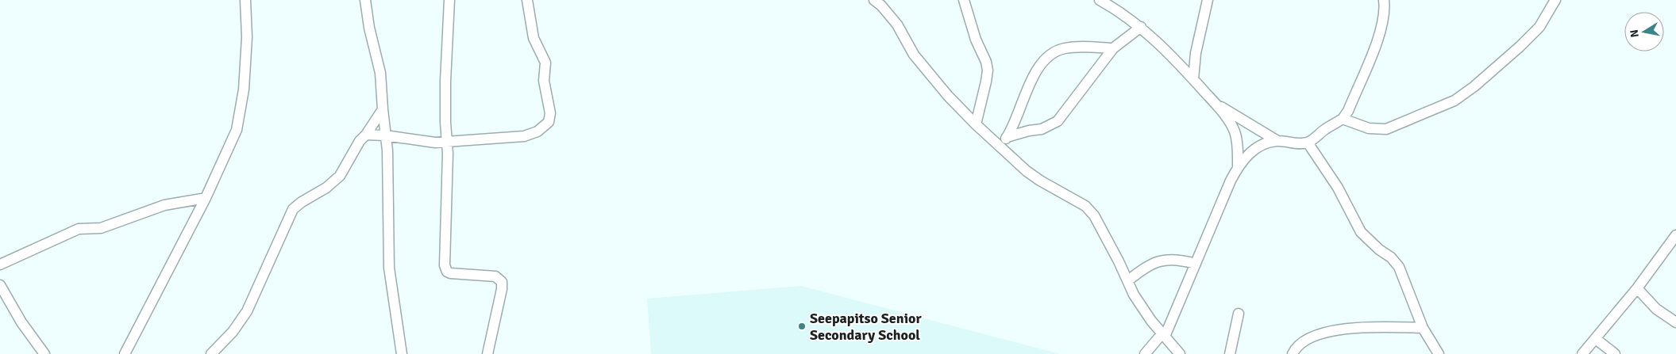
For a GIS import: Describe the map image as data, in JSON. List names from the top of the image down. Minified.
{"places":["Seepapitso Senior Secondary School"],"north":"left"}
